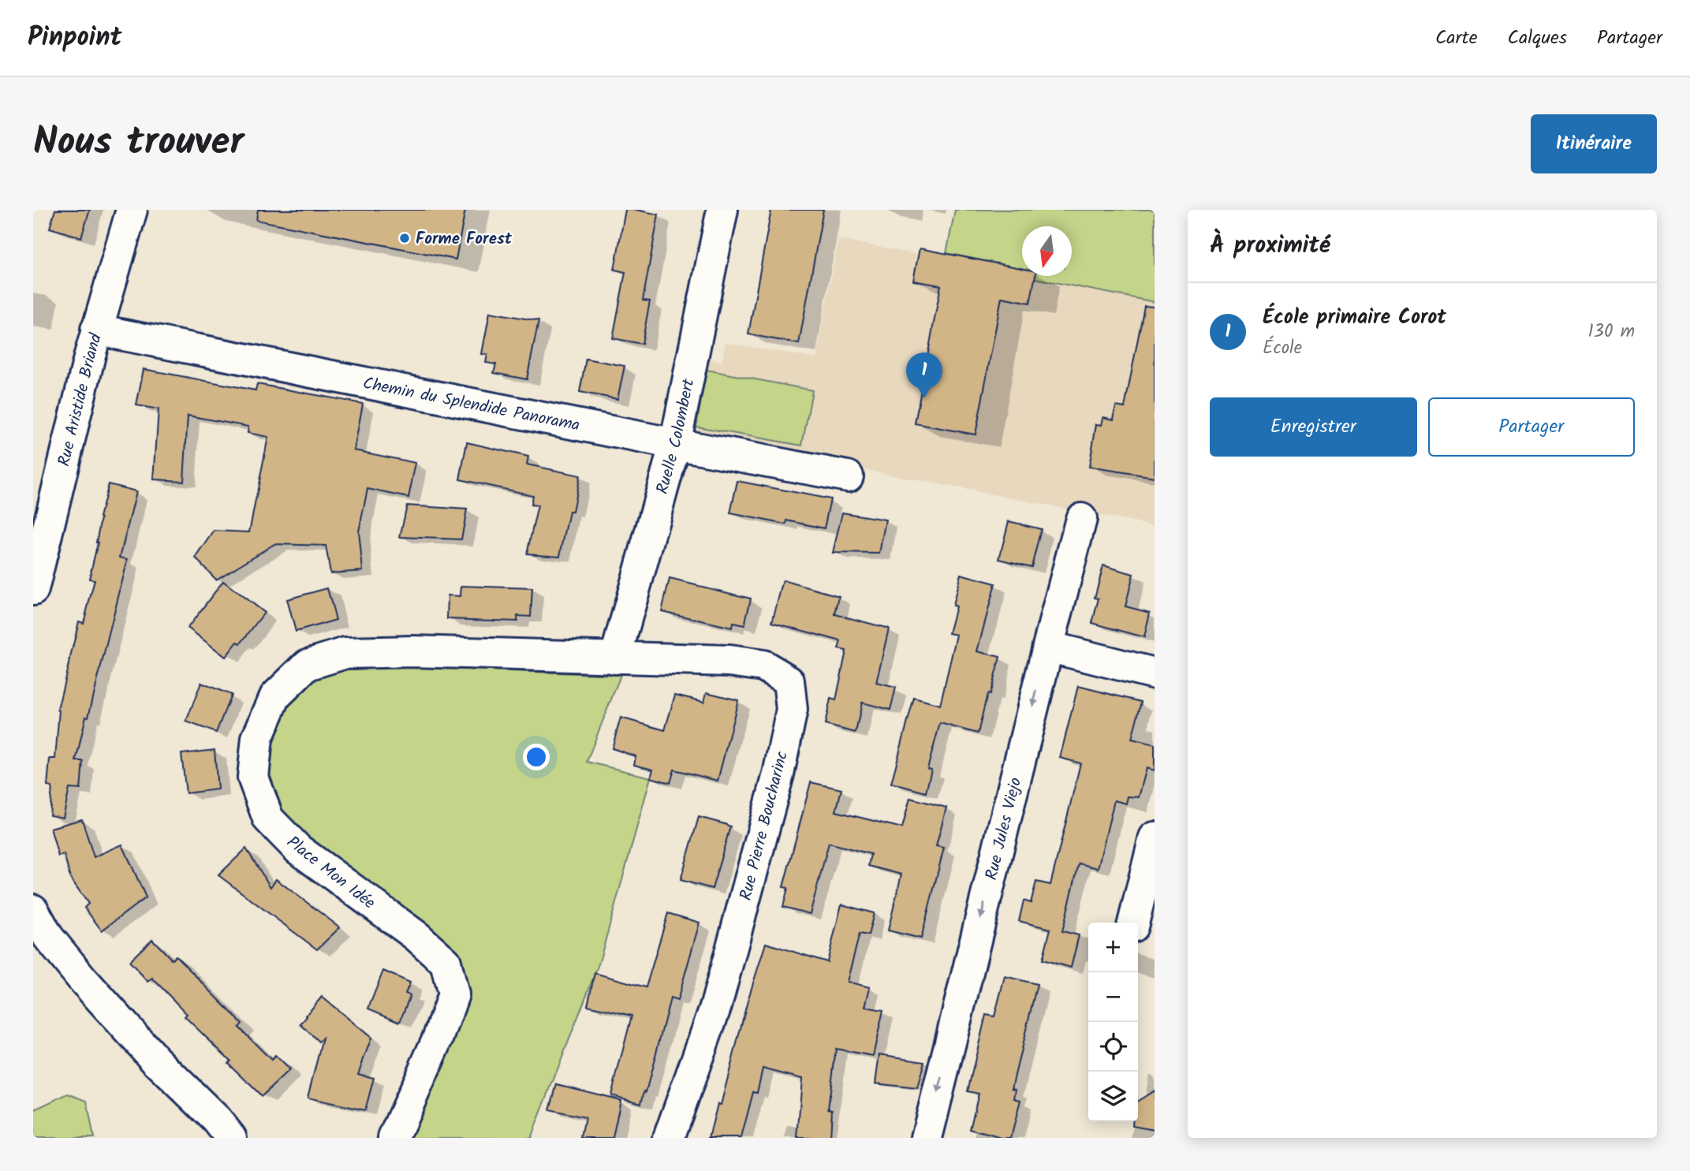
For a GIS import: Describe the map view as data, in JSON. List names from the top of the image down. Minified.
{"streets":{"street":["Rue Aristide Briand","Chemin du Splendide Panorama","Ruelle Colombert","Rue Pierre Boucharinc","Rue Jules Viejo","Place Mon Idée"]},"crossings":[["Rue Aristide Briand","Chemin du Splendide Panorama"],["Chemin du Splendide Panorama","Ruelle Colombert"],["Ruelle Colombert","Rue Pierre Boucharinc"],["Ruelle Colombert","Place Mon Idée"],["Rue Pierre Boucharinc","Place Mon Idée"]],"one_way":["Rue Jules Viejo"],"places":["Forme Forest"],"north":"bottom","page":{"header":"Pinpoint","nav":["Carte","Calques","Partager"],"title":"Nous trouver","buttons":["Itinéraire",["Enregistrer","Partager"]],"heading":"À proximité","list":[{"mark":"1","name":"École primaire Corot","note":"École","value":"130 m"}],"pins":"1","map_buttons":["+","−"]}}
